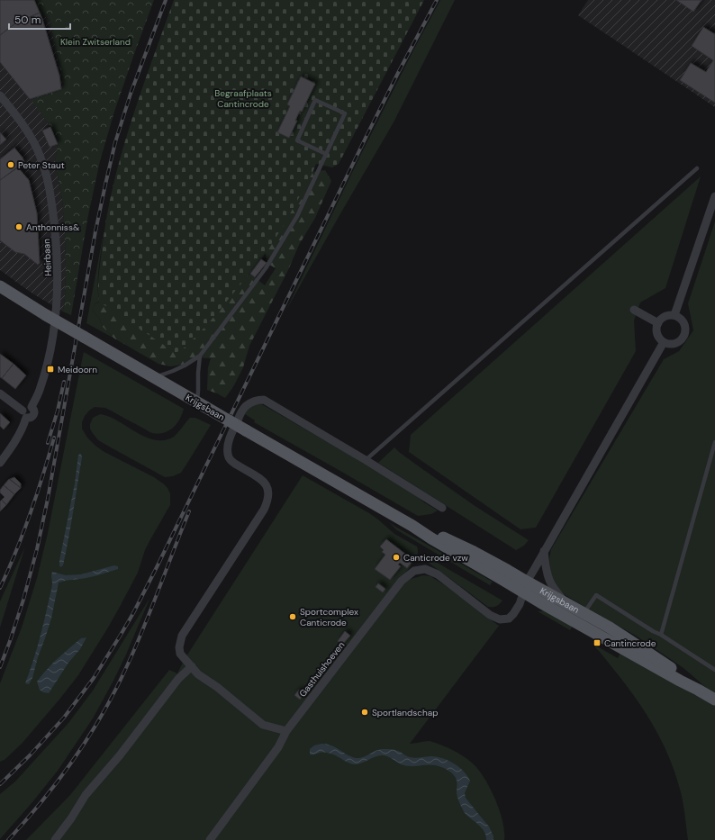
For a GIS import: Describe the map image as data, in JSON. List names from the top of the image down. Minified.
{"streets":{"main road":["Krijgsbaan"],"street":["Heirbaan","Gasthuishoeven"]},"crossings":[["Krijgsbaan","Gasthuishoeven"]],"parks":["Klein Zwitserland","Begraafplaats Cantincrode"],"places":{"other":["Peter Staut","Anthonniss&","Canticrode vzw","Sportcomplex Canticrode","Sportlandschap"],"transit":["Meidoorn","Cantincrode"]},"scale_bar":"50 m"}
